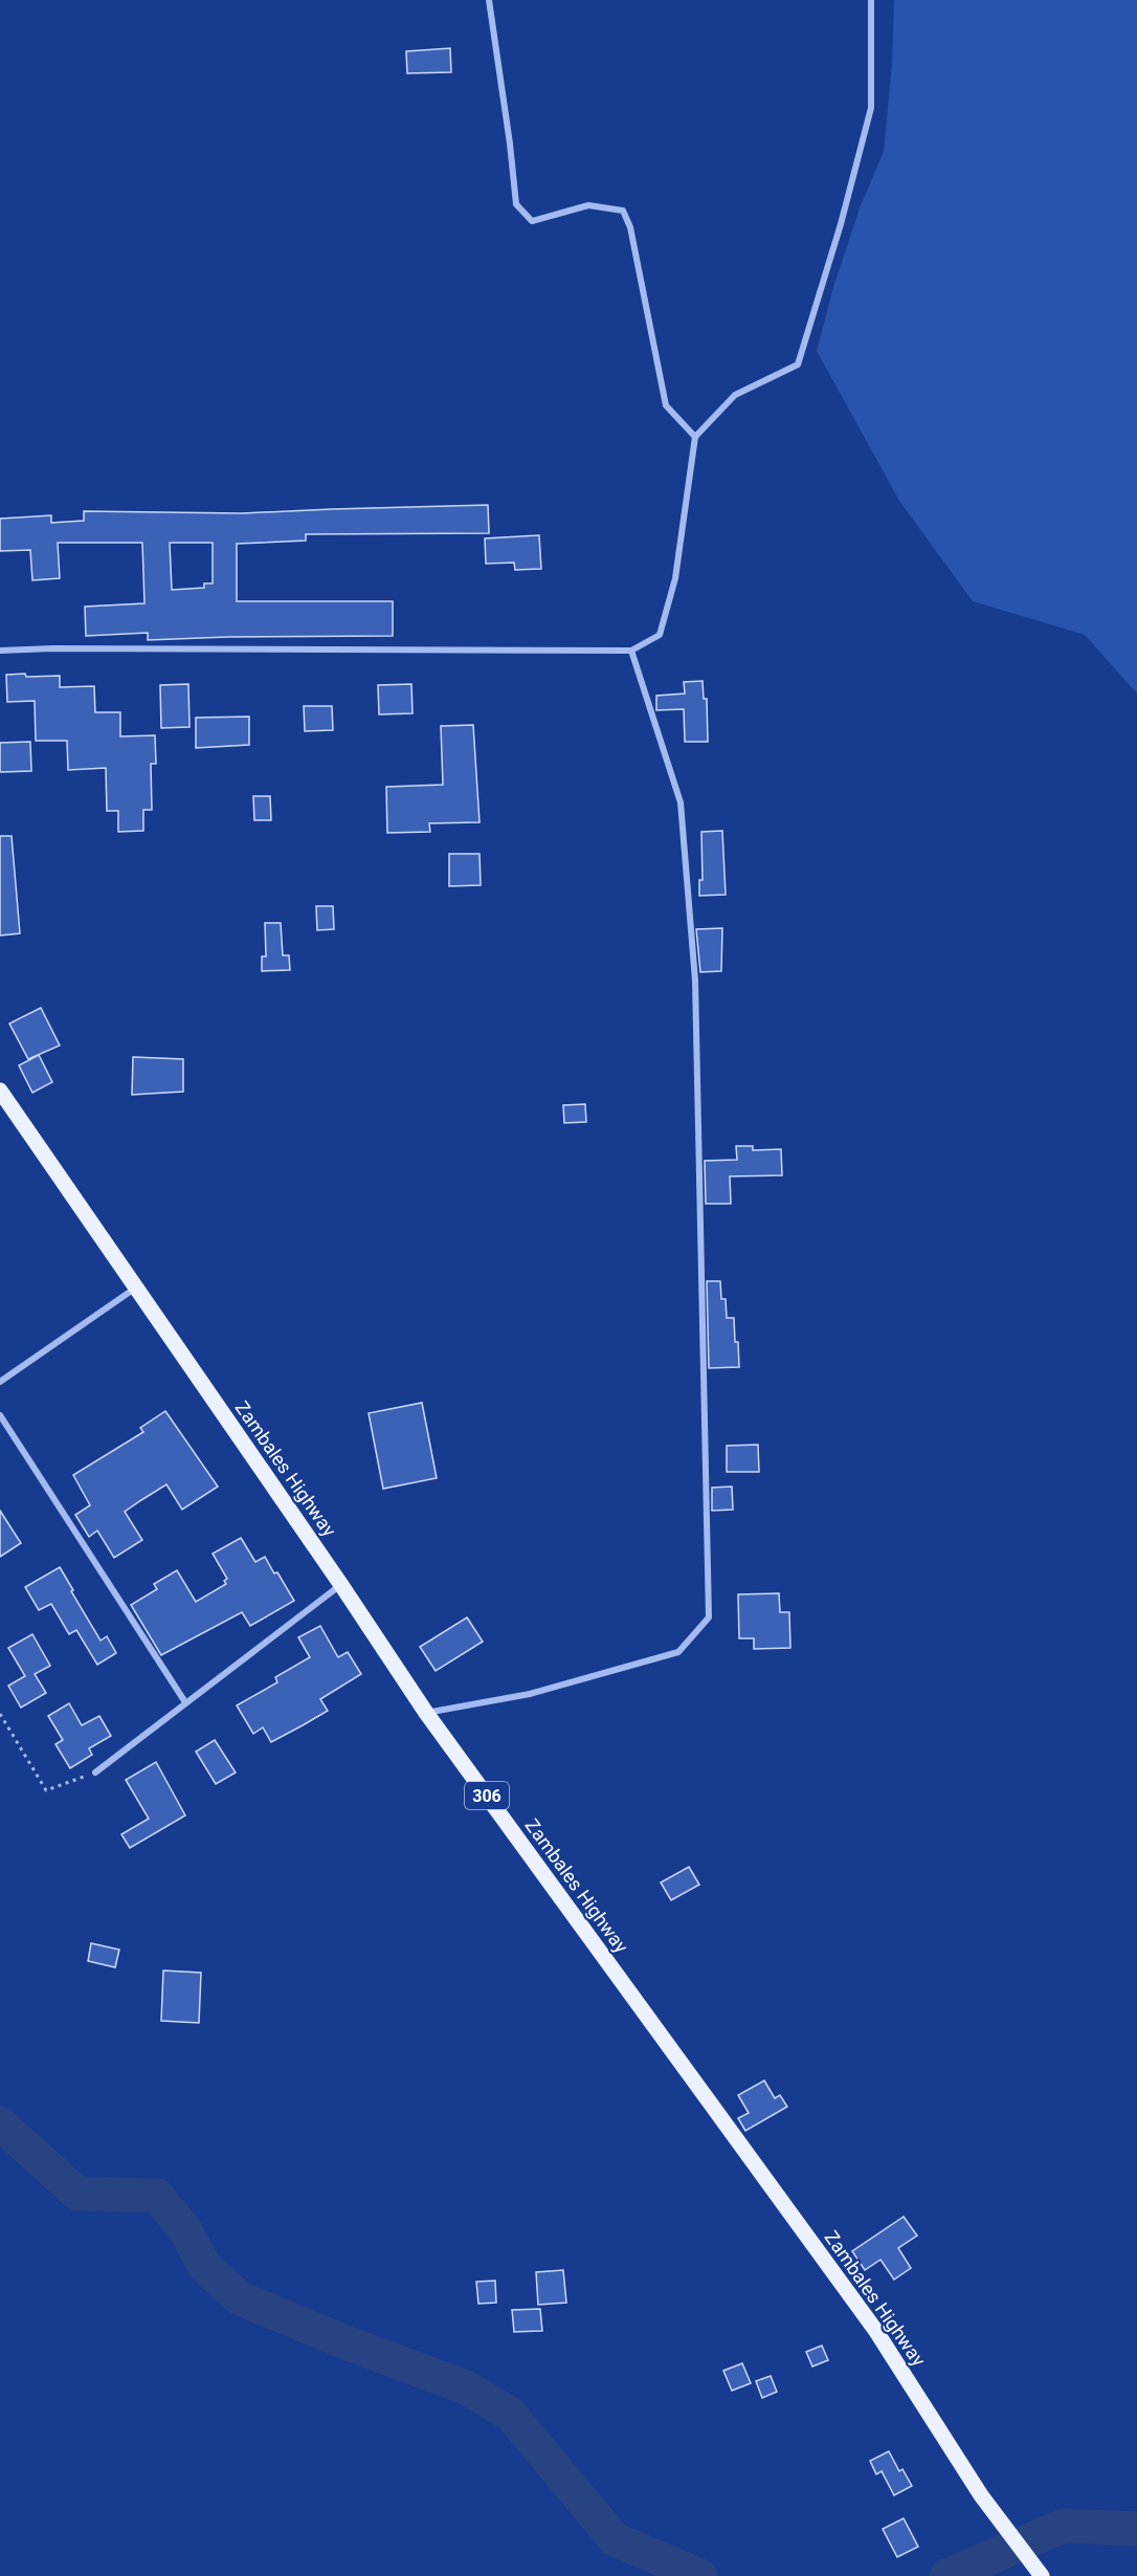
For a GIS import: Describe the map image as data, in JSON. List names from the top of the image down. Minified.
{"streets":{"main road":["Zambales Highway","306"]}}
